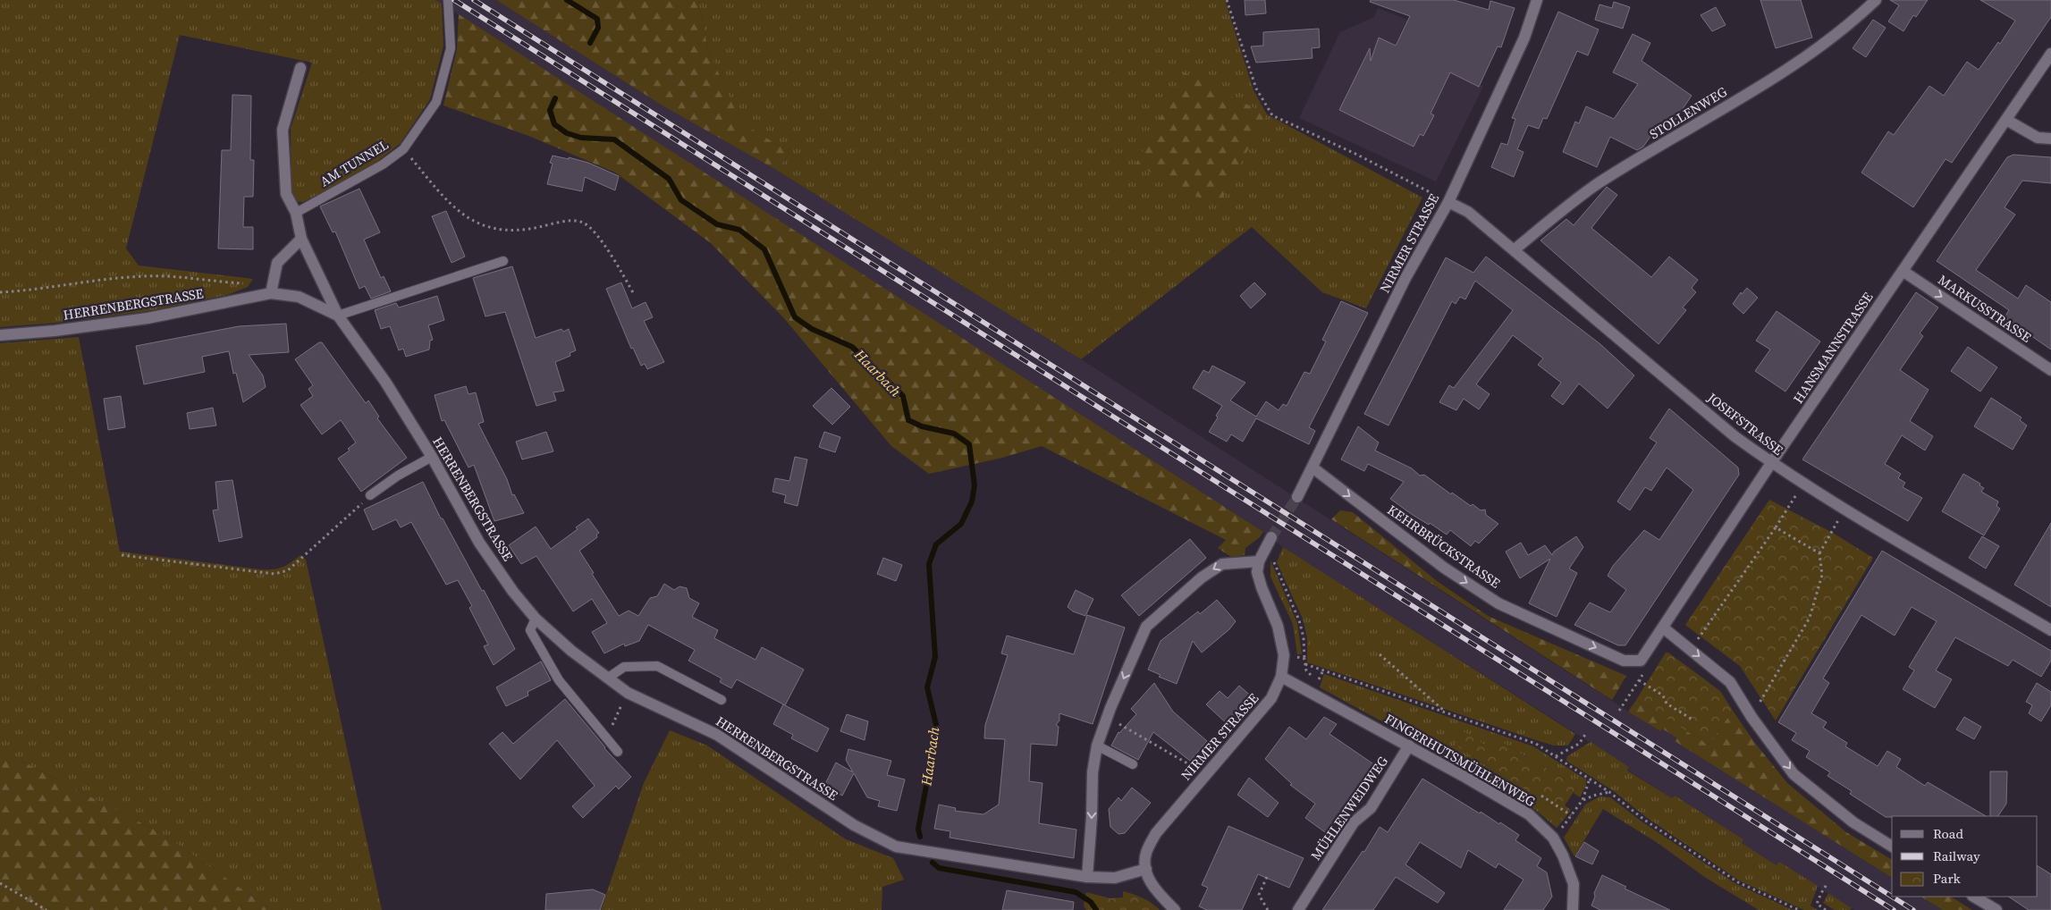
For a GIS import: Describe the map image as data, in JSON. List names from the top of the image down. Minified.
{"streets":{"street":["STOLLENWEG","NIRMER STRASSE","HERRENBERGSTRASSE","MARKUSSTRASSE","HANSMANNSTRASSE","JOSEFSTRASSE","KEHRBRÜCKSTRASSE","FINGERHUTSMÜHLENWEG","MÜHLENWEIDWEG"],"lane":["AM TUNNEL"]},"crossings":[["STOLLENWEG","JOSEFSTRASSE"],["NIRMER STRASSE","HERRENBERGSTRASSE"],["NIRMER STRASSE","JOSEFSTRASSE"],["NIRMER STRASSE","KEHRBRÜCKSTRASSE"],["NIRMER STRASSE","FINGERHUTSMÜHLENWEG"],["MARKUSSTRASSE","HANSMANNSTRASSE"],["HANSMANNSTRASSE","JOSEFSTRASSE"],["HANSMANNSTRASSE","KEHRBRÜCKSTRASSE"],["FINGERHUTSMÜHLENWEG","MÜHLENWEIDWEG"]],"one_way":["MARKUSSTRASSE","KEHRBRÜCKSTRASSE"],"water":["Haarbach"],"legend":["Road","Railway","Park"]}
